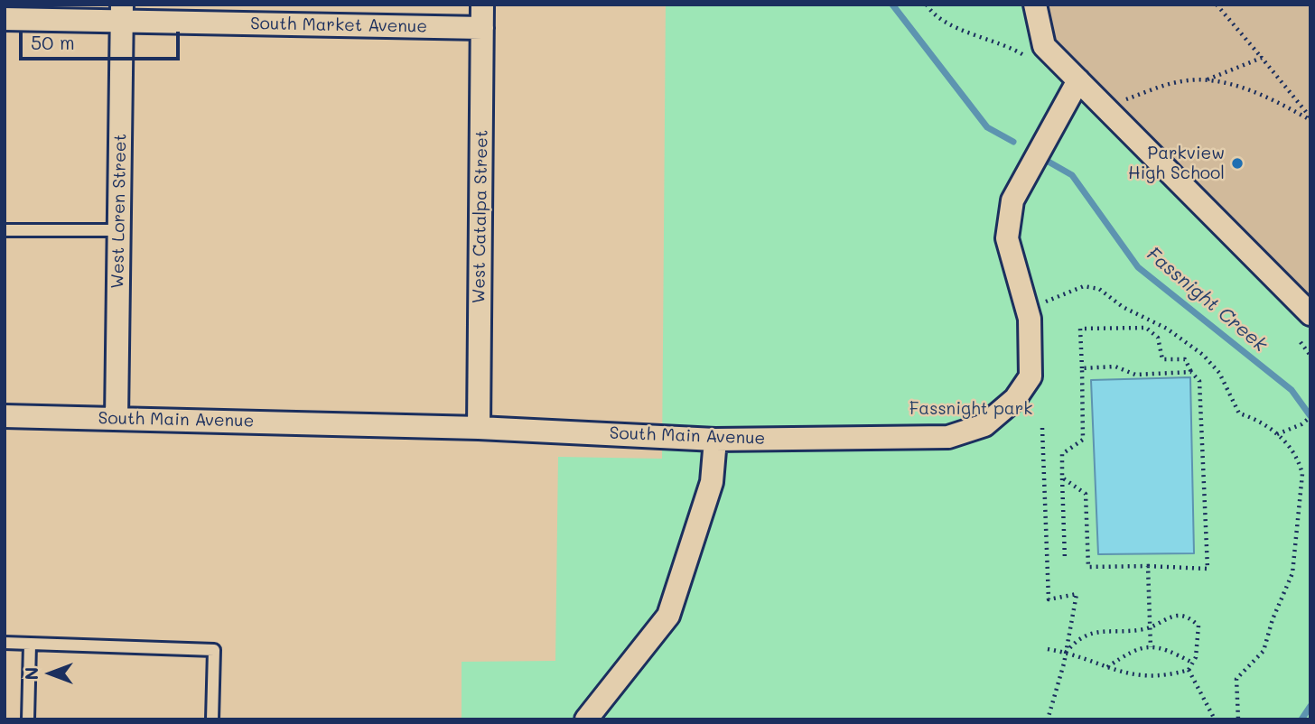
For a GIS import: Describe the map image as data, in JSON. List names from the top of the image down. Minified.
{"streets":{"street":["South Market Avenue","West Loren Street","West Catalpa Street","South Main Avenue"]},"crossings":[["South Market Avenue","West Loren Street"],["South Market Avenue","West Catalpa Street"],["West Loren Street","South Main Avenue"],["West Catalpa Street","South Main Avenue"]],"water":["Fassnight Creek"],"parks":["Fassnight park"],"places":["Parkview High School"],"scale_bar":"50 m","north":"left"}
